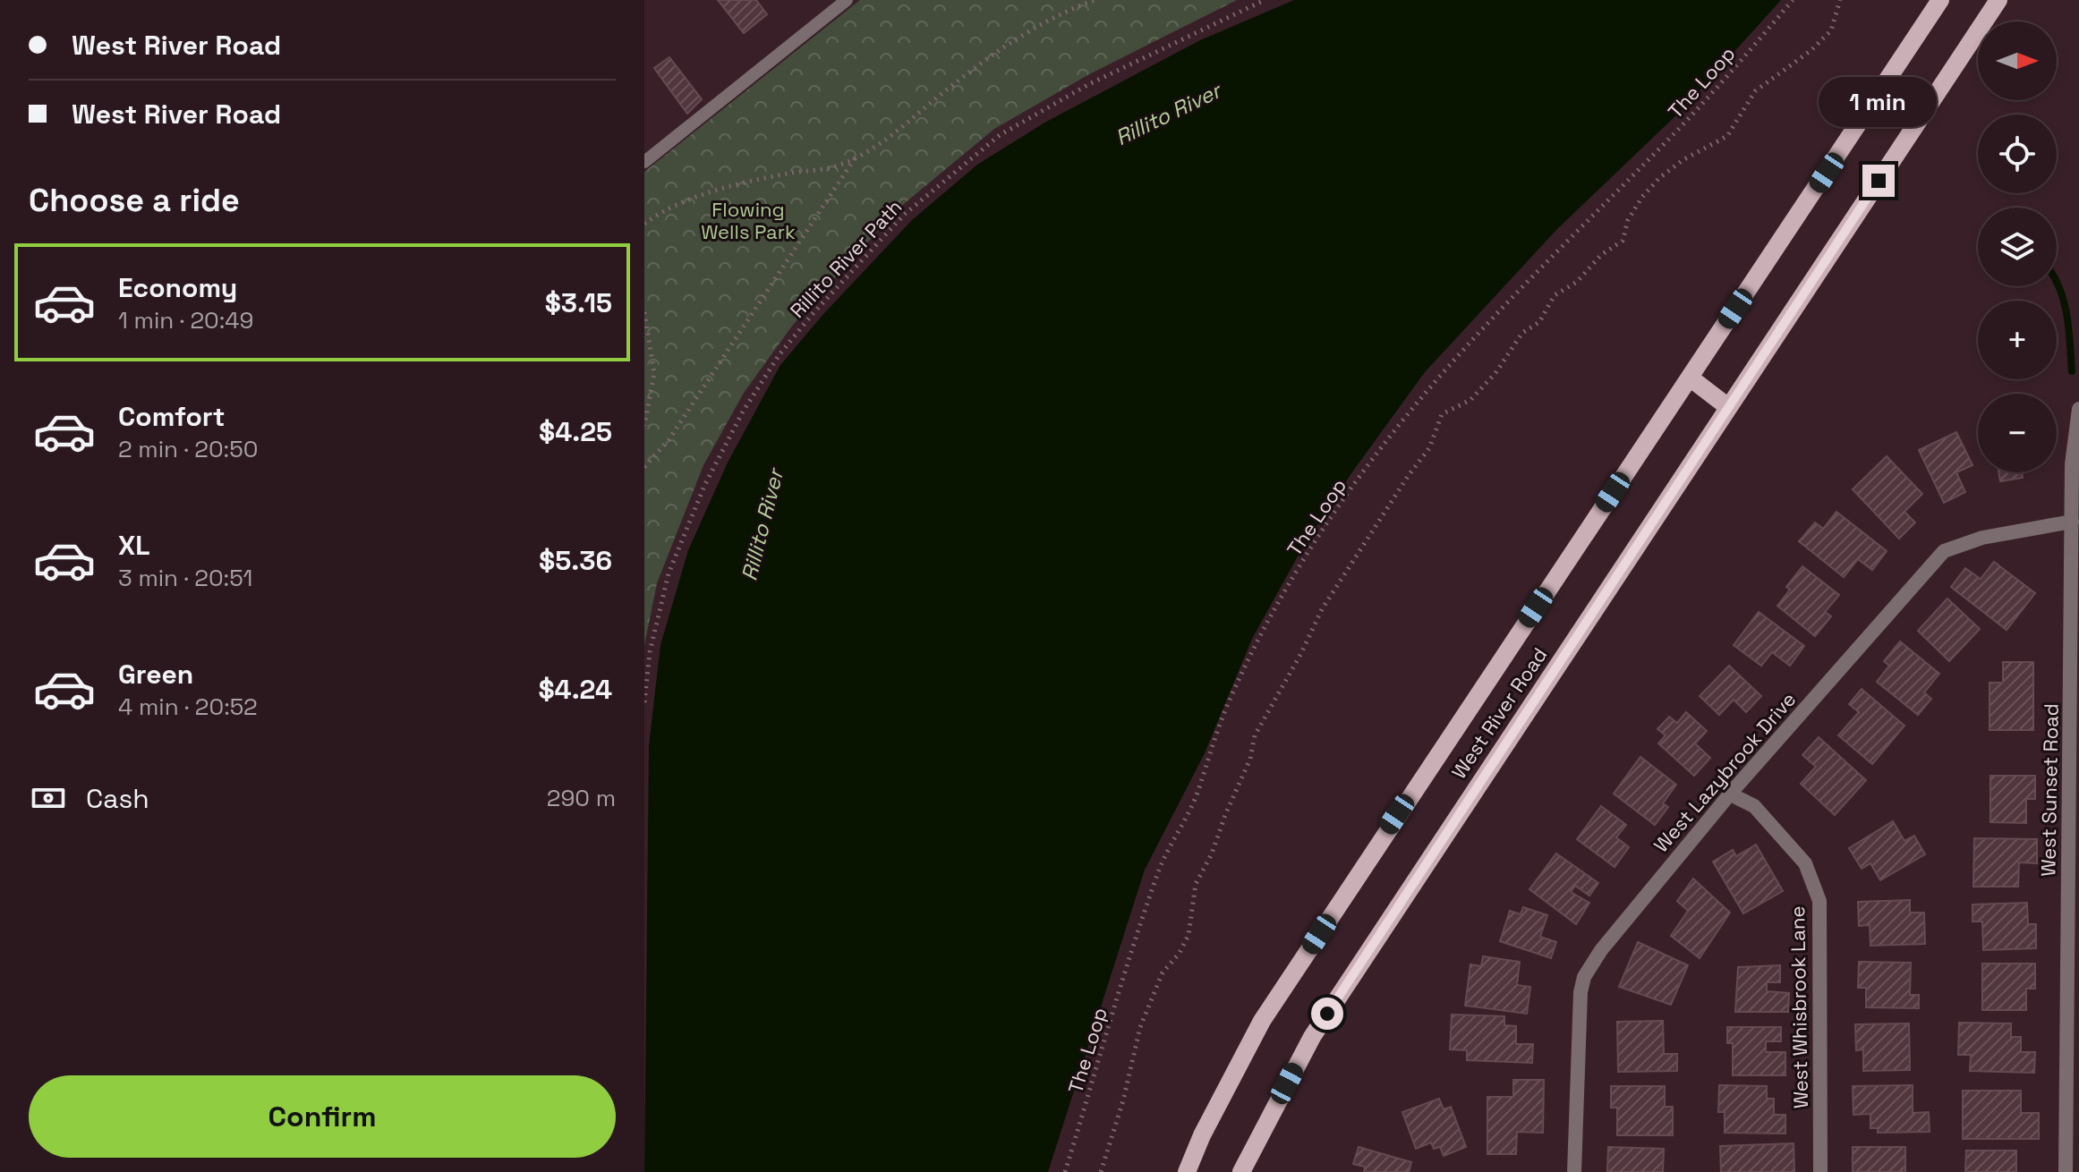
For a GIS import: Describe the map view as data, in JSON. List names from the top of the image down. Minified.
{"streets":{"main road":["West River Road"],"street":["West Lazybrook Drive","West Sunset Road","West Whisbrook Lane"],"path":["The Loop","Rillito River Path"]},"crossings":[["West Lazybrook Drive","West Sunset Road"],["West Lazybrook Drive","West Whisbrook Lane"]],"water":["Rillito River"],"parks":["Flowing Wells Park"],"north":"right","page":{"banner":["West River Road","West River Road"],"map_buttons":["+","−"],"bubble":"1 min","heading":"Choose a ride","list":[{"name":"Economy","note":"1 min · 20:49","value":"$3.15"},{"name":"Comfort","note":"2 min · 20:50","value":"$4.25"},{"name":"XL","note":"3 min · 20:51","value":"$5.36"},{"name":"Green","note":"4 min · 20:52","value":"$4.24"}],"pay":["Cash","290 m"],"buttons":"Confirm"}}
